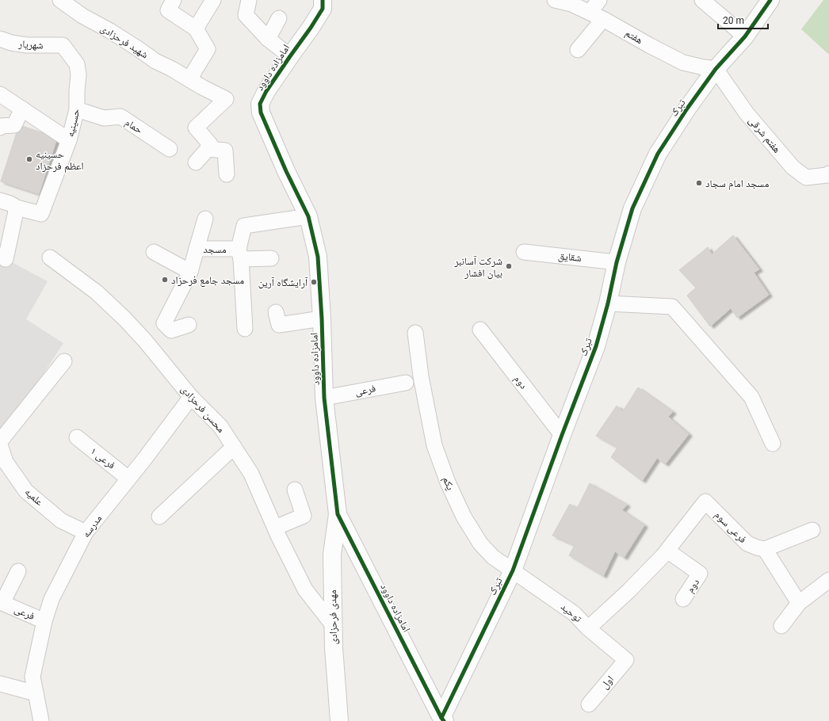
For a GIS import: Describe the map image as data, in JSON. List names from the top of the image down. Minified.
{"streets":{"street":["هفتم","شهید فرحزادی","شهریار","امامزاده داوود","تبرک","حسینیه","حمام","هفتم شرقی","مسجد","شقایق","دوم","فرعی","محسن فرحزادی","فرعی ۱","یکم","علمیه","مدرسه","فرعی سوم","توحید","مهدی فرحزادی","اول"]},"crossings":[["هفتم","تبرک"],["هفتم","هفتم شرقی"],["شهریار","حسینیه"],["امامزاده داوود","تبرک"],["امامزاده داوود","مسجد"],["امامزاده داوود","فرعی"],["امامزاده داوود","مهدی فرحزادی"],["تبرک","هفتم شرقی"],["تبرک","شقایق"],["تبرک","دوم"],["تبرک","یکم"],["تبرک","توحید"],["حسینیه","حمام"],["دوم","فرعی سوم"],["فرعی","مدرسه"],["محسن فرحزادی","مدرسه"],["محسن فرحزادی","مهدی فرحزادی"],["فرعی ۱","مدرسه"],["یکم","توحید"],["علمیه","مدرسه"],["توحید","اول"]],"places":["حسینیه اعظم فرحزاد","مسجد امام سجاد","شرکت آسانبر بیان افشار","مسجد جامع فرحزاد","آرایشگاه آرین"],"scale_bar":"20 m"}
